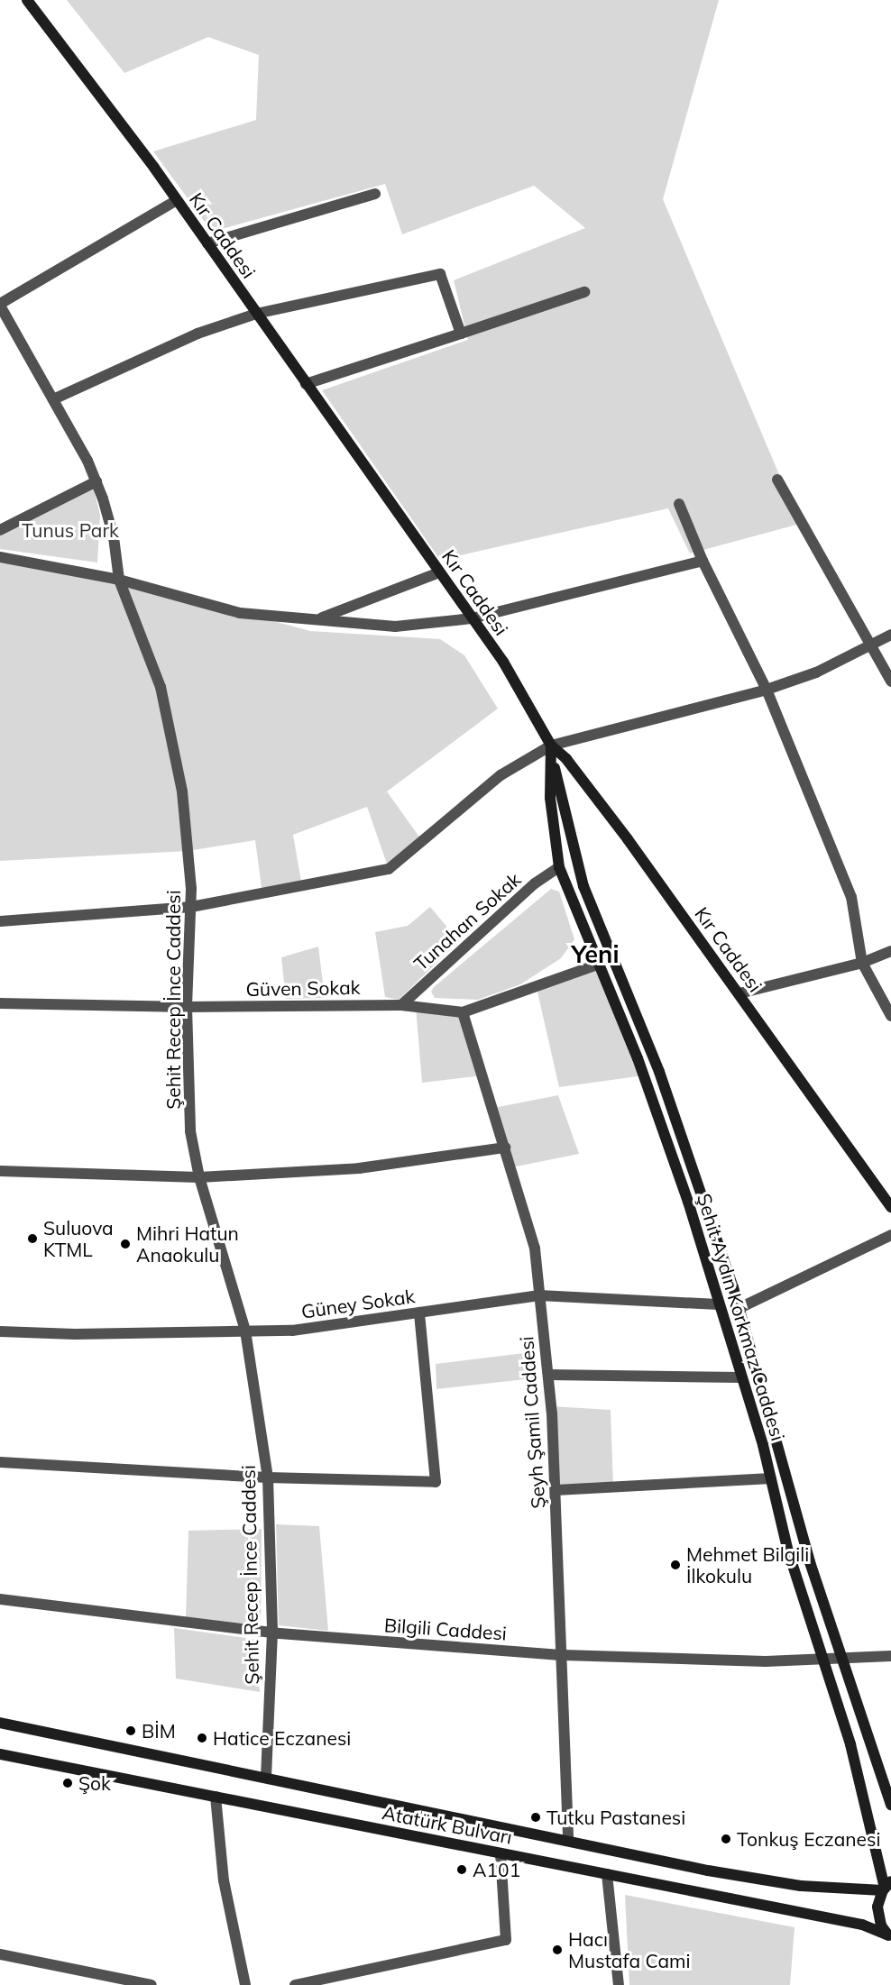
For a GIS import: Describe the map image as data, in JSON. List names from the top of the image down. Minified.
{"streets":{"main road":["Kır Caddesi","Şehit Aydın Korkmaz Caddesi","Atatürk Bulvarı"],"street":["Tunahan Sokak","Güven Sokak","Şehit Recep İnce Caddesi","Güney Sokak","Şeyh Şamil Caddesi","Bilgili Caddesi"]},"crossings":[["Kır Caddesi","Şehit Aydın Korkmaz Caddesi"],["Tunahan Sokak","Güven Sokak"],["Tunahan Sokak","Şehit Aydın Korkmaz Caddesi"],["Güven Sokak","Şehit Recep İnce Caddesi"],["Güven Sokak","Şehit Aydın Korkmaz Caddesi"],["Güven Sokak","Şeyh Şamil Caddesi"],["Şehit Recep İnce Caddesi","Güney Sokak"],["Şehit Recep İnce Caddesi","Bilgili Caddesi"],["Şehit Recep İnce Caddesi","Atatürk Bulvarı"],["Güney Sokak","Şehit Aydın Korkmaz Caddesi"],["Güney Sokak","Şeyh Şamil Caddesi"],["Şehit Aydın Korkmaz Caddesi","Bilgili Caddesi"],["Şehit Aydın Korkmaz Caddesi","Atatürk Bulvarı"],["Şeyh Şamil Caddesi","Bilgili Caddesi"],["Şeyh Şamil Caddesi","Atatürk Bulvarı"]],"districts":["Yeni"],"parks":["Tunus Park"],"places":["Suluova KTML","Mihri Hatun Anaokulu","Mehmet Bilgili İlkokulu","BİM","Hatice Eczanesi","Şok","Tutku Pastanesi","Tonkuş Eczanesi","A101","Hacı Mustafa Cami"]}
